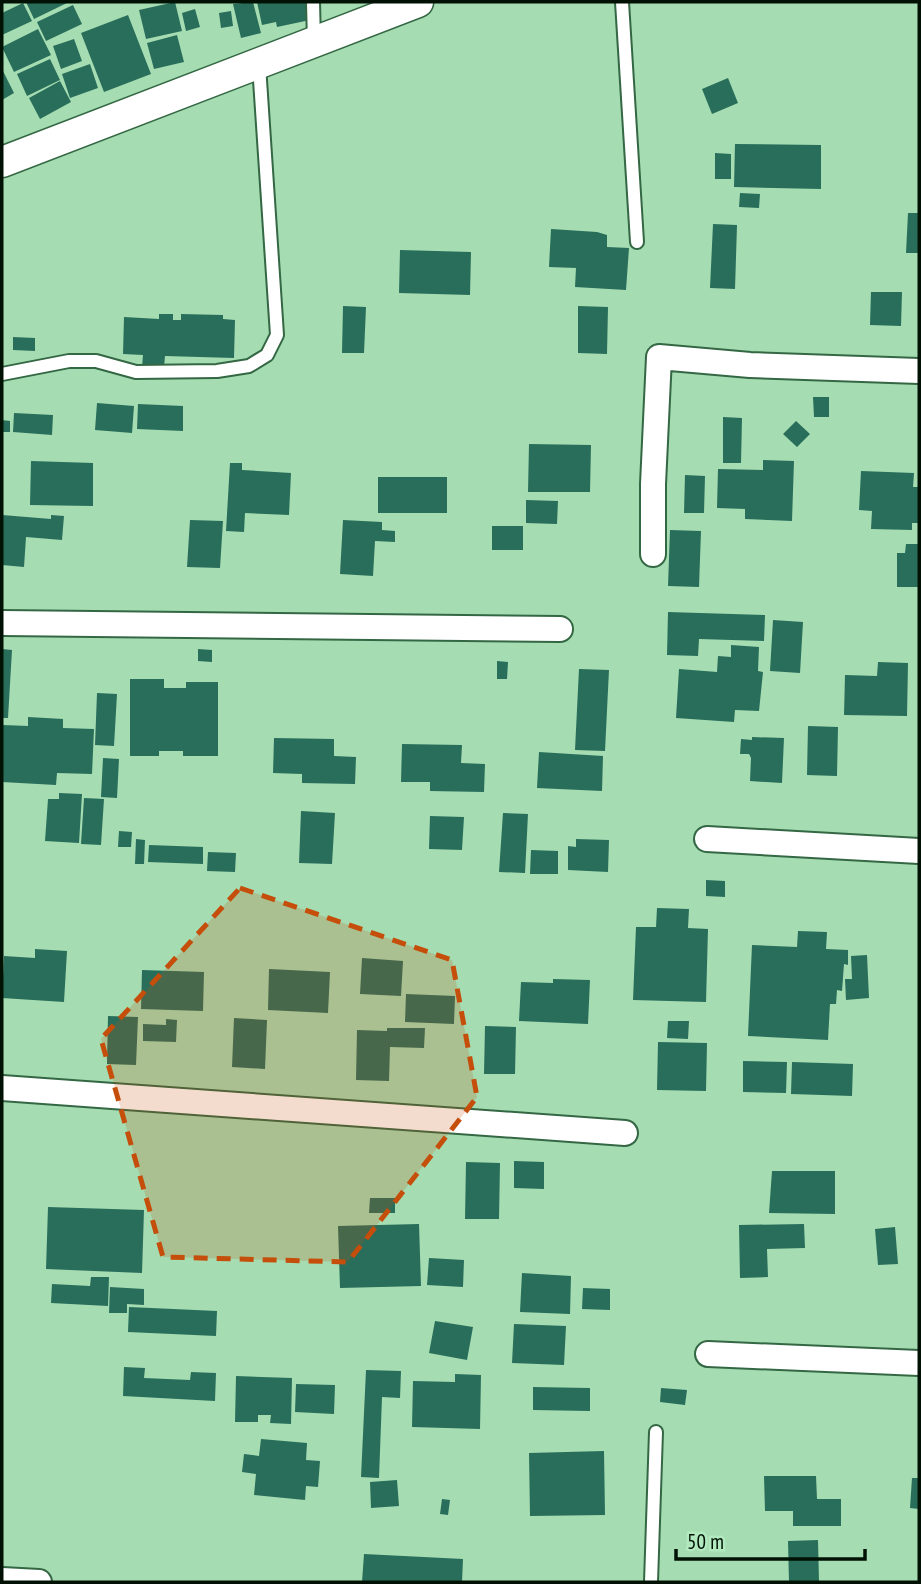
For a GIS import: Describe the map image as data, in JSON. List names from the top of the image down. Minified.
{"scale_bar":"50 m"}
